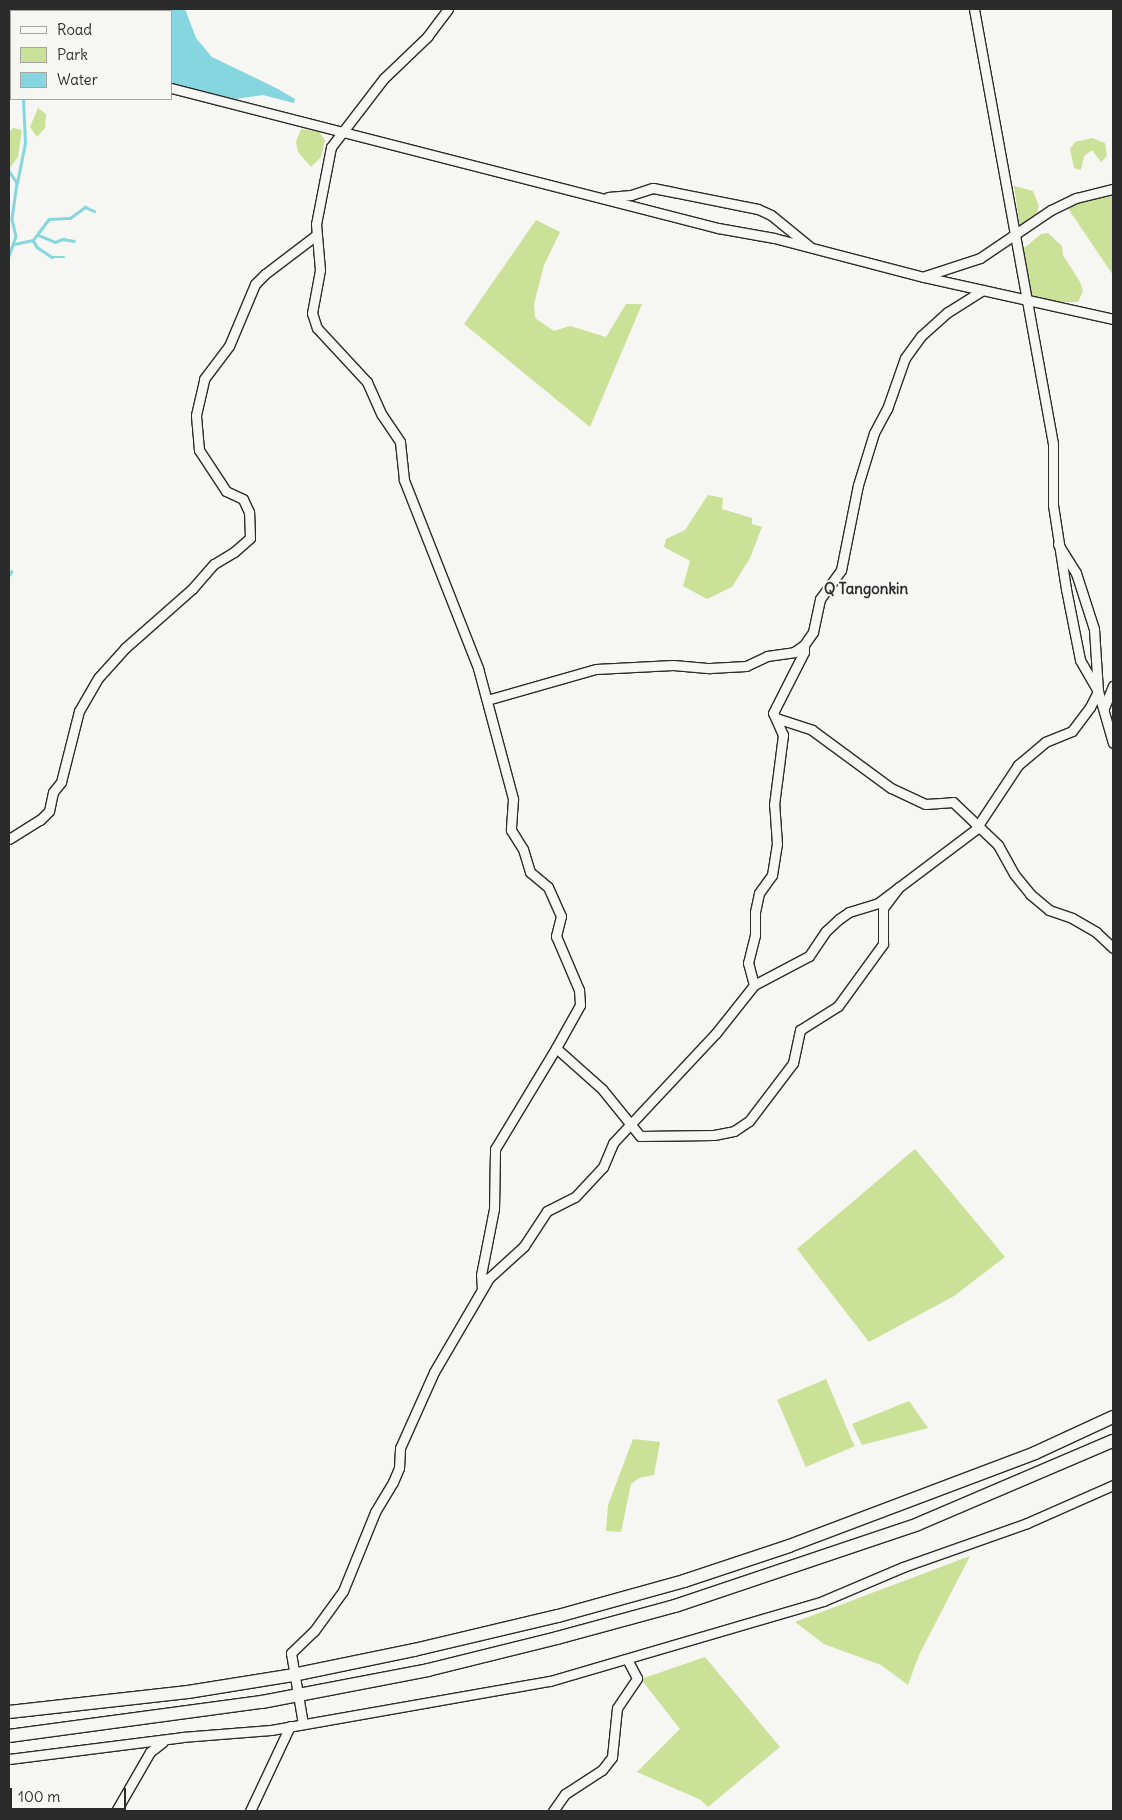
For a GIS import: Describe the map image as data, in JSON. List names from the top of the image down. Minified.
{"districts":["Q Tangonkin"],"legend":["Road","Park","Water"],"scale_bar":"100 m"}
